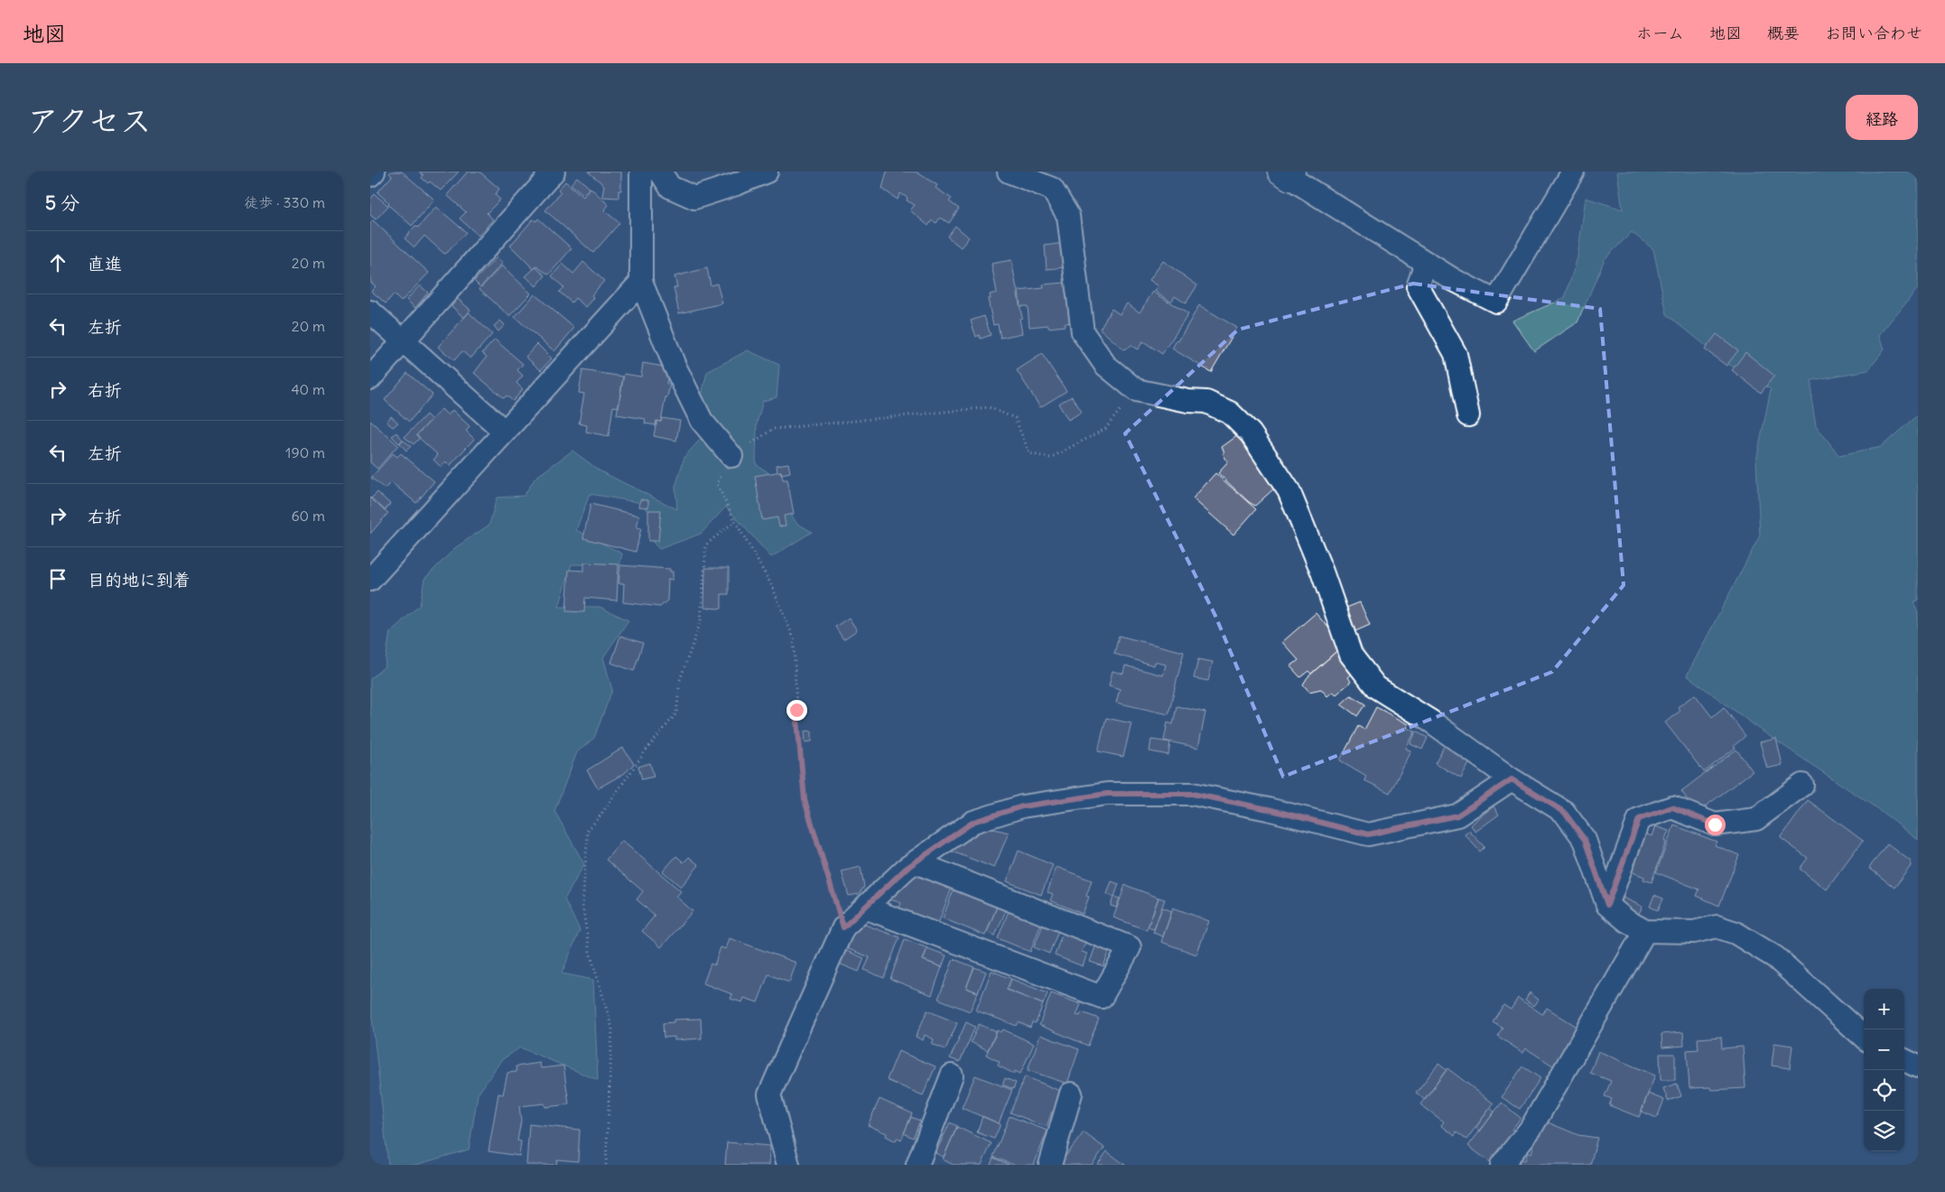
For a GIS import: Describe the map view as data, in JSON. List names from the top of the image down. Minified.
{"page":{"header":"地図","nav":["ホーム","地図","概要","お問い合わせ"],"title":"アクセス","buttons":"経路","heading":["5 分","徒歩 · 330 m"],"list":[["直進","20 m"],["左折","20 m"],["右折","40 m"],["左折","190 m"],["右折","60 m"],"目的地に到着"],"map_buttons":["+","−"]}}
